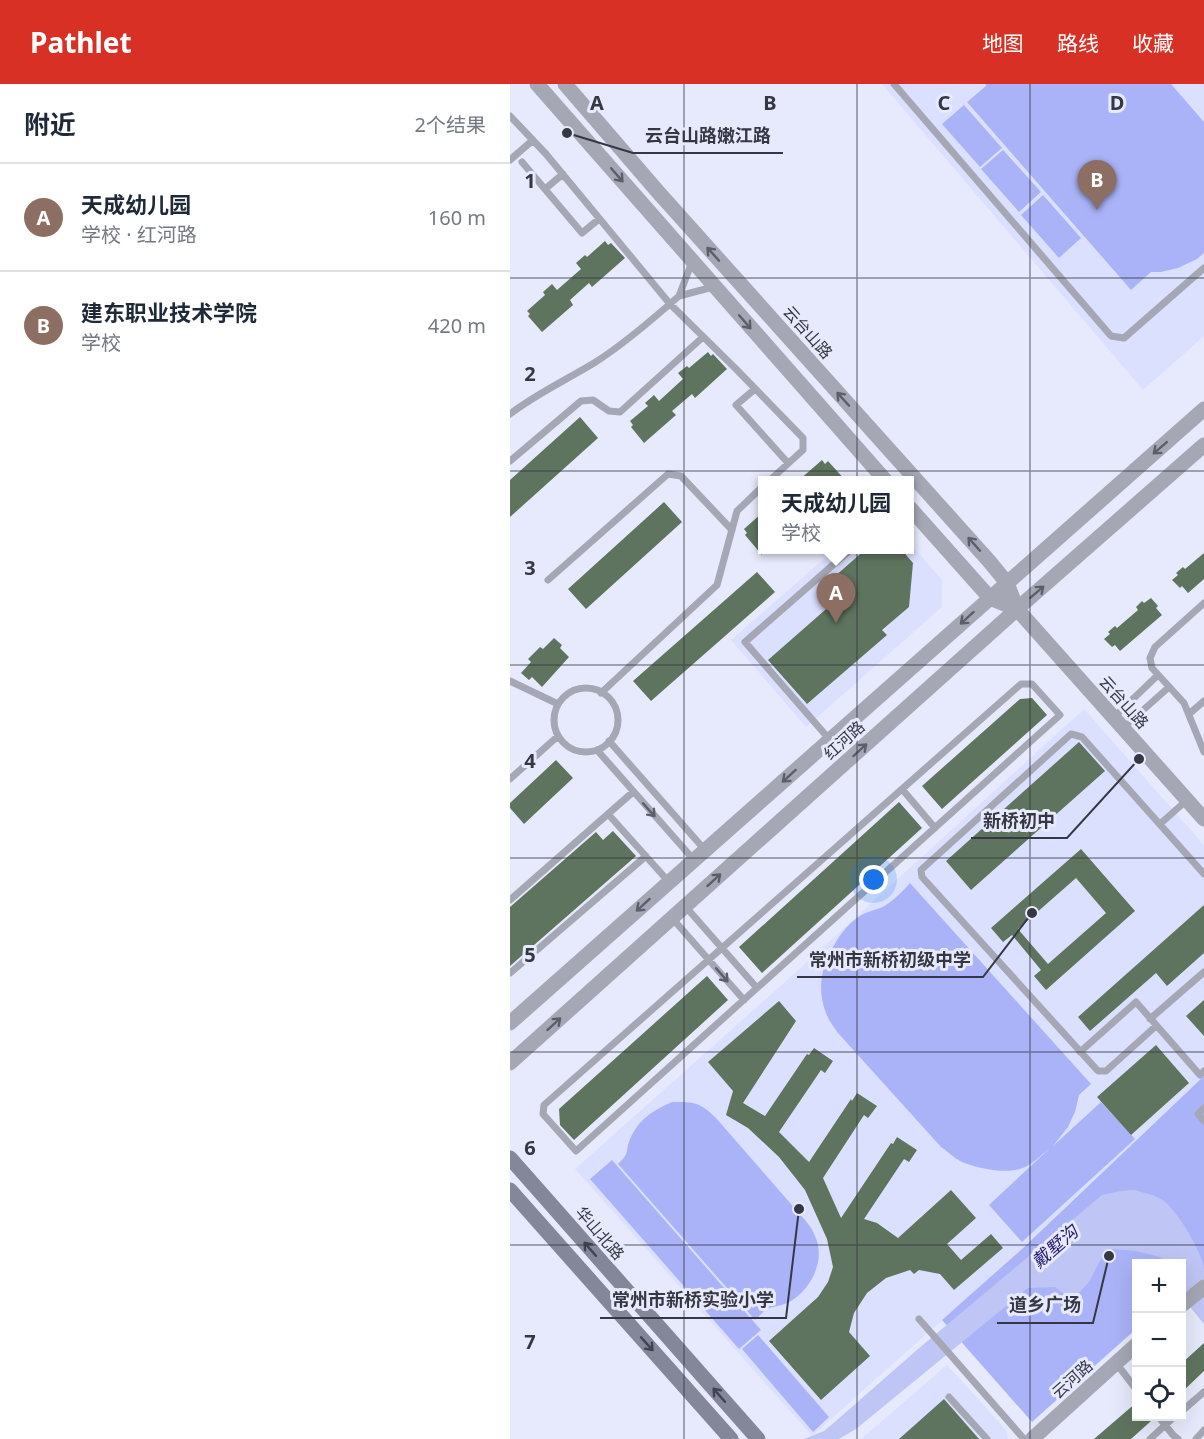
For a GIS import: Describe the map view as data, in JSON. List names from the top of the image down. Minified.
{"streets":{"main road":["华山北路"],"street":["云台山路","红河路","云河路"]},"crossings":[["云台山路","红河路"]],"water":["戴墅沟"],"places":["云台山路嫩江路","新桥初中","常州市新桥初级中学","常州市新桥实验小学","道乡广场"],"page":{"header":"Pathlet","nav":["地图","路线","收藏"],"heading":["附近","2个结果"],"pins":["B","A"],"list":[{"mark":"A","name":"天成幼儿园","note":"学校 · 红河路","value":"160 m"},{"mark":"B","name":"建东职业技术学院","note":"学校","value":"420 m"}],"popup":["天成幼儿园","学校"],"map_buttons":["+","−"]},"grid":{"columns":["A","B","C","D"],"rows":["1","2","3","4","5","6","7"]}}
